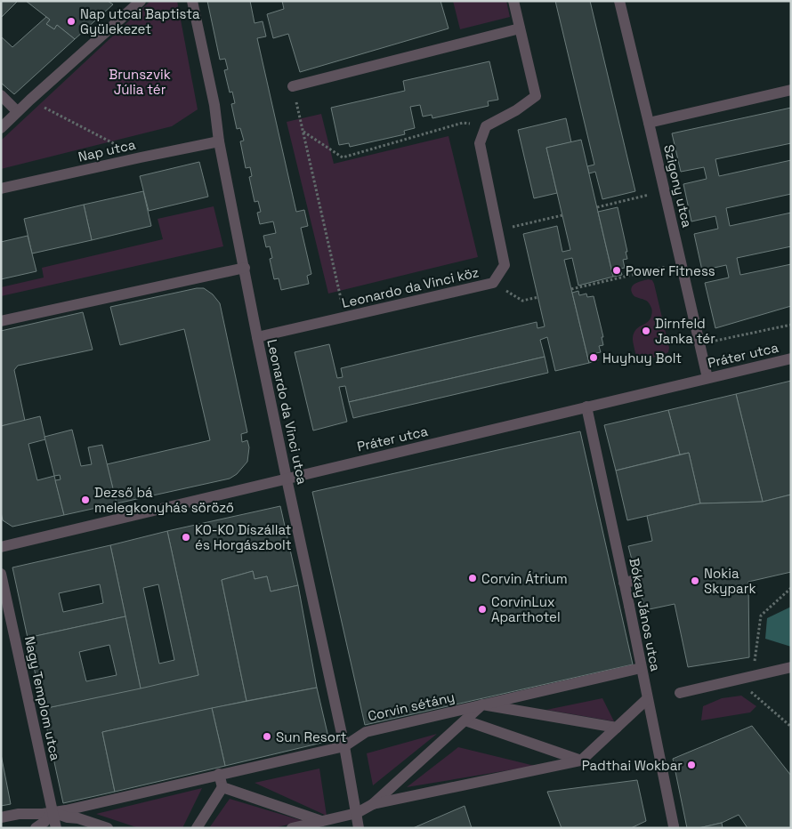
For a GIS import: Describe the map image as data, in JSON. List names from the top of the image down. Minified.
{"streets":{"street":["Nap utca","Szigony utca","Leonardo da Vinci köz","Práter utca","Leonardo da Vinci utca","Bókay János utca","Nagy Templom utca","Corvin sétány"]},"crossings":[["Nap utca","Leonardo da Vinci utca"],["Szigony utca","Práter utca"],["Leonardo da Vinci köz","Leonardo da Vinci utca"],["Práter utca","Leonardo da Vinci utca"],["Práter utca","Bókay János utca"],["Leonardo da Vinci utca","Corvin sétány"],["Bókay János utca","Corvin sétány"],["Nagy Templom utca","Corvin sétány"]],"parks":["Brunszvik Júlia tér"],"places":["Nap utcai Baptista Gyülekezet","Power Fitness","Dirnfeld Janka tér","Huyhuy Bolt","Dezső bá melegkonyhás söröző","KO-KO Díszállat és Horgászbolt","Corvin Átrium","Nokia Skypark","CorvinLux Aparthotel","Sun Resort","Padthai Wokbar"]}
